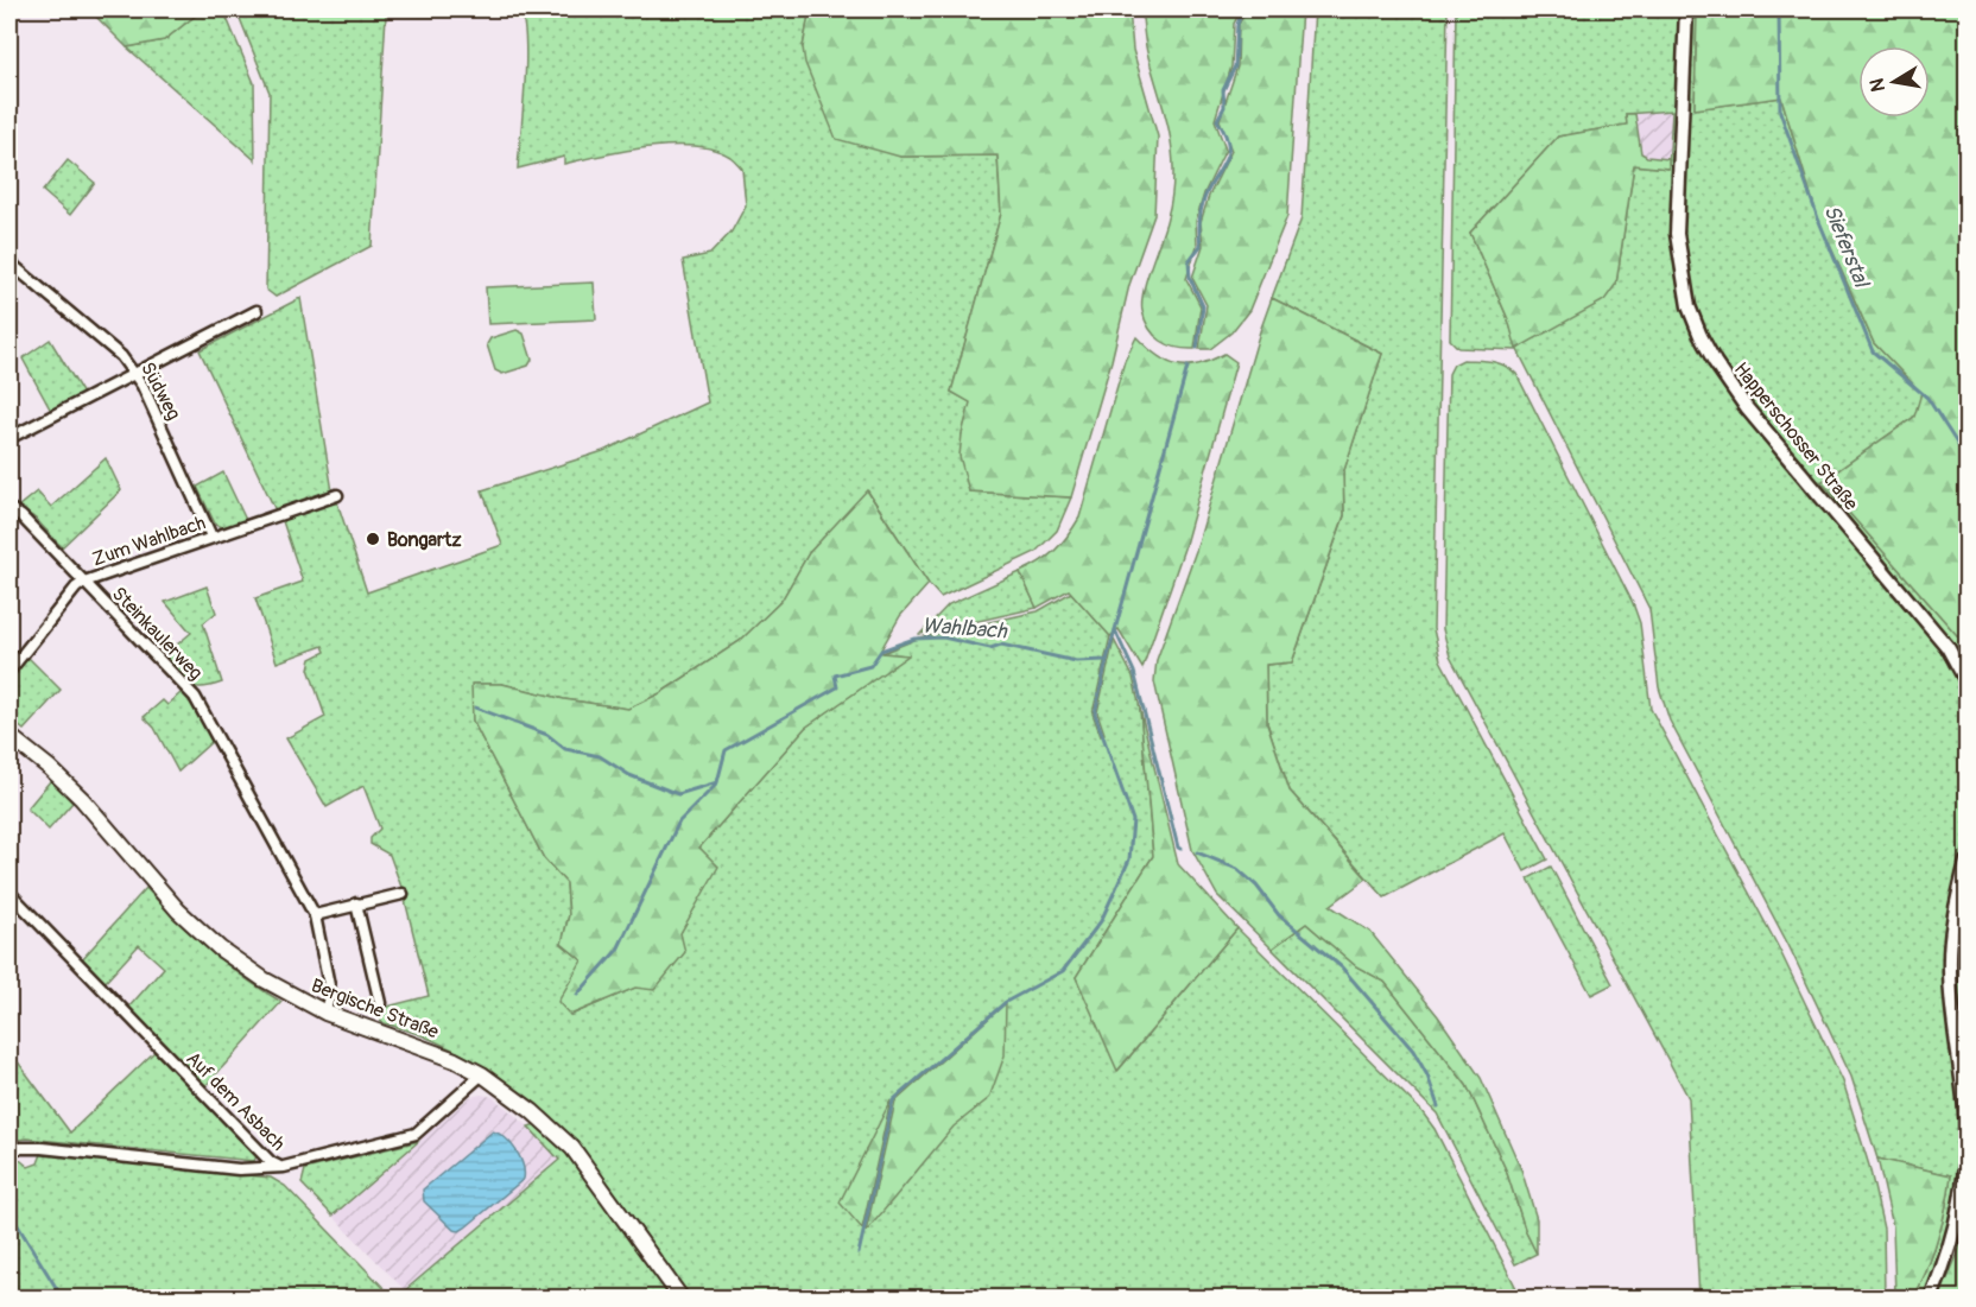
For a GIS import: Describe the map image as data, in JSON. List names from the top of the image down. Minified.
{"streets":{"main road":["Bergische Straße"],"street":["Südweg","Happerschosser Straße","Zum Wahlbach","Steinkaulerweg","Auf dem Asbach"]},"crossings":[["Südweg","Zum Wahlbach"],["Zum Wahlbach","Steinkaulerweg"],["Steinkaulerweg","Bergische Straße"],["Bergische Straße","Auf dem Asbach"]],"water":["Sieferstal","Wahlbach"],"places":["Bongartz"],"north":"left"}
